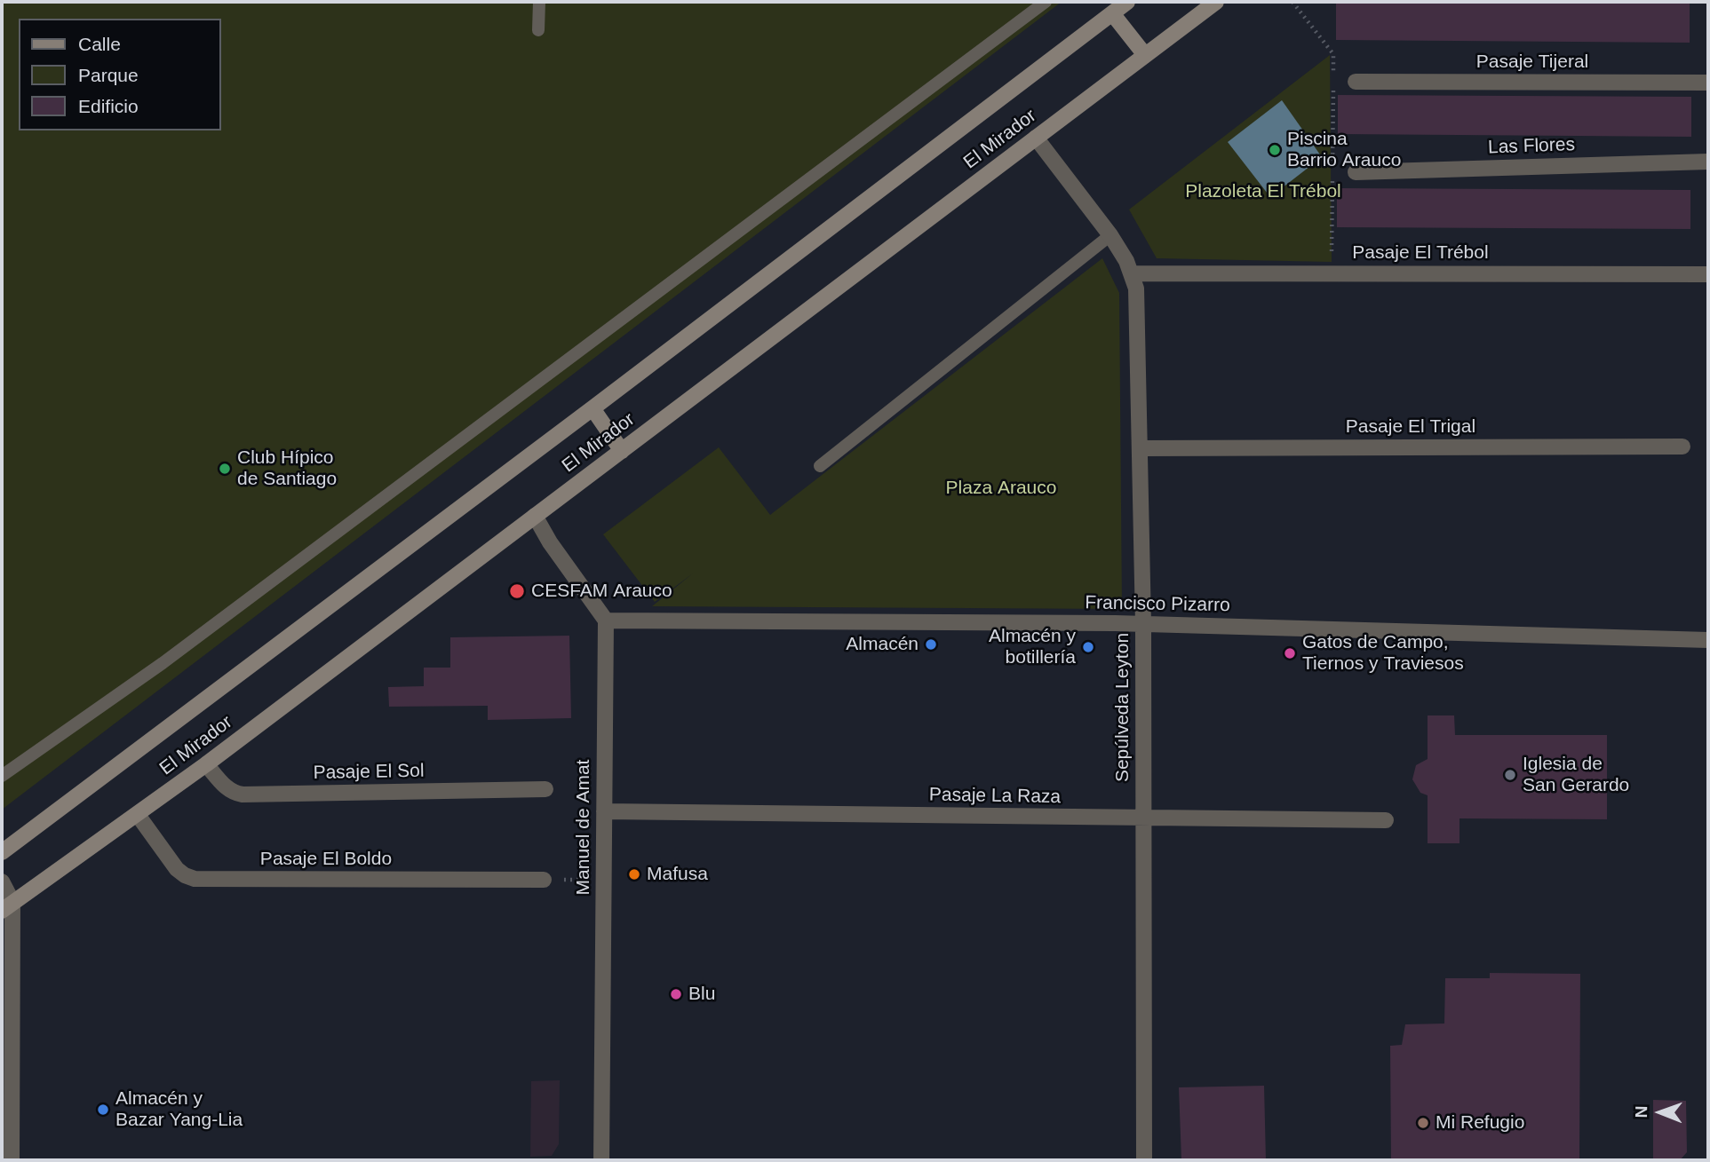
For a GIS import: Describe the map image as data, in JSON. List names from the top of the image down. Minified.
{"streets":{"main road":["El Mirador"],"street":["Pasaje Tijeral","Las Flores","Pasaje El Trébol","Pasaje El Trigal","Francisco Pizarro","Sepúlveda Leyton","Pasaje El Sol","Pasaje La Raza","Manuel de Amat","Pasaje El Boldo"]},"crossings":[["El Mirador","Sepúlveda Leyton"],["El Mirador","Pasaje El Sol"],["El Mirador","Pasaje El Boldo"],["Pasaje El Trébol","Sepúlveda Leyton"],["Pasaje El Trigal","Sepúlveda Leyton"],["Francisco Pizarro","Sepúlveda Leyton"],["Francisco Pizarro","Manuel de Amat"],["Sepúlveda Leyton","Pasaje La Raza"],["Pasaje La Raza","Manuel de Amat"]],"parks":["Plazoleta El Trébol","Plaza Arauco"],"places":["Piscina Barrio Arauco","Club Hípico de Santiago","CESFAM Arauco","Almacén","Almacén y botillería","Gatos de Campo, Tiernos y Traviesos","Iglesia de San Gerardo","Mafusa","Blu","Almacén y Bazar Yang-Lia","Mi Refugio"],"legend":["Calle","Parque","Edificio"],"north":"left"}
